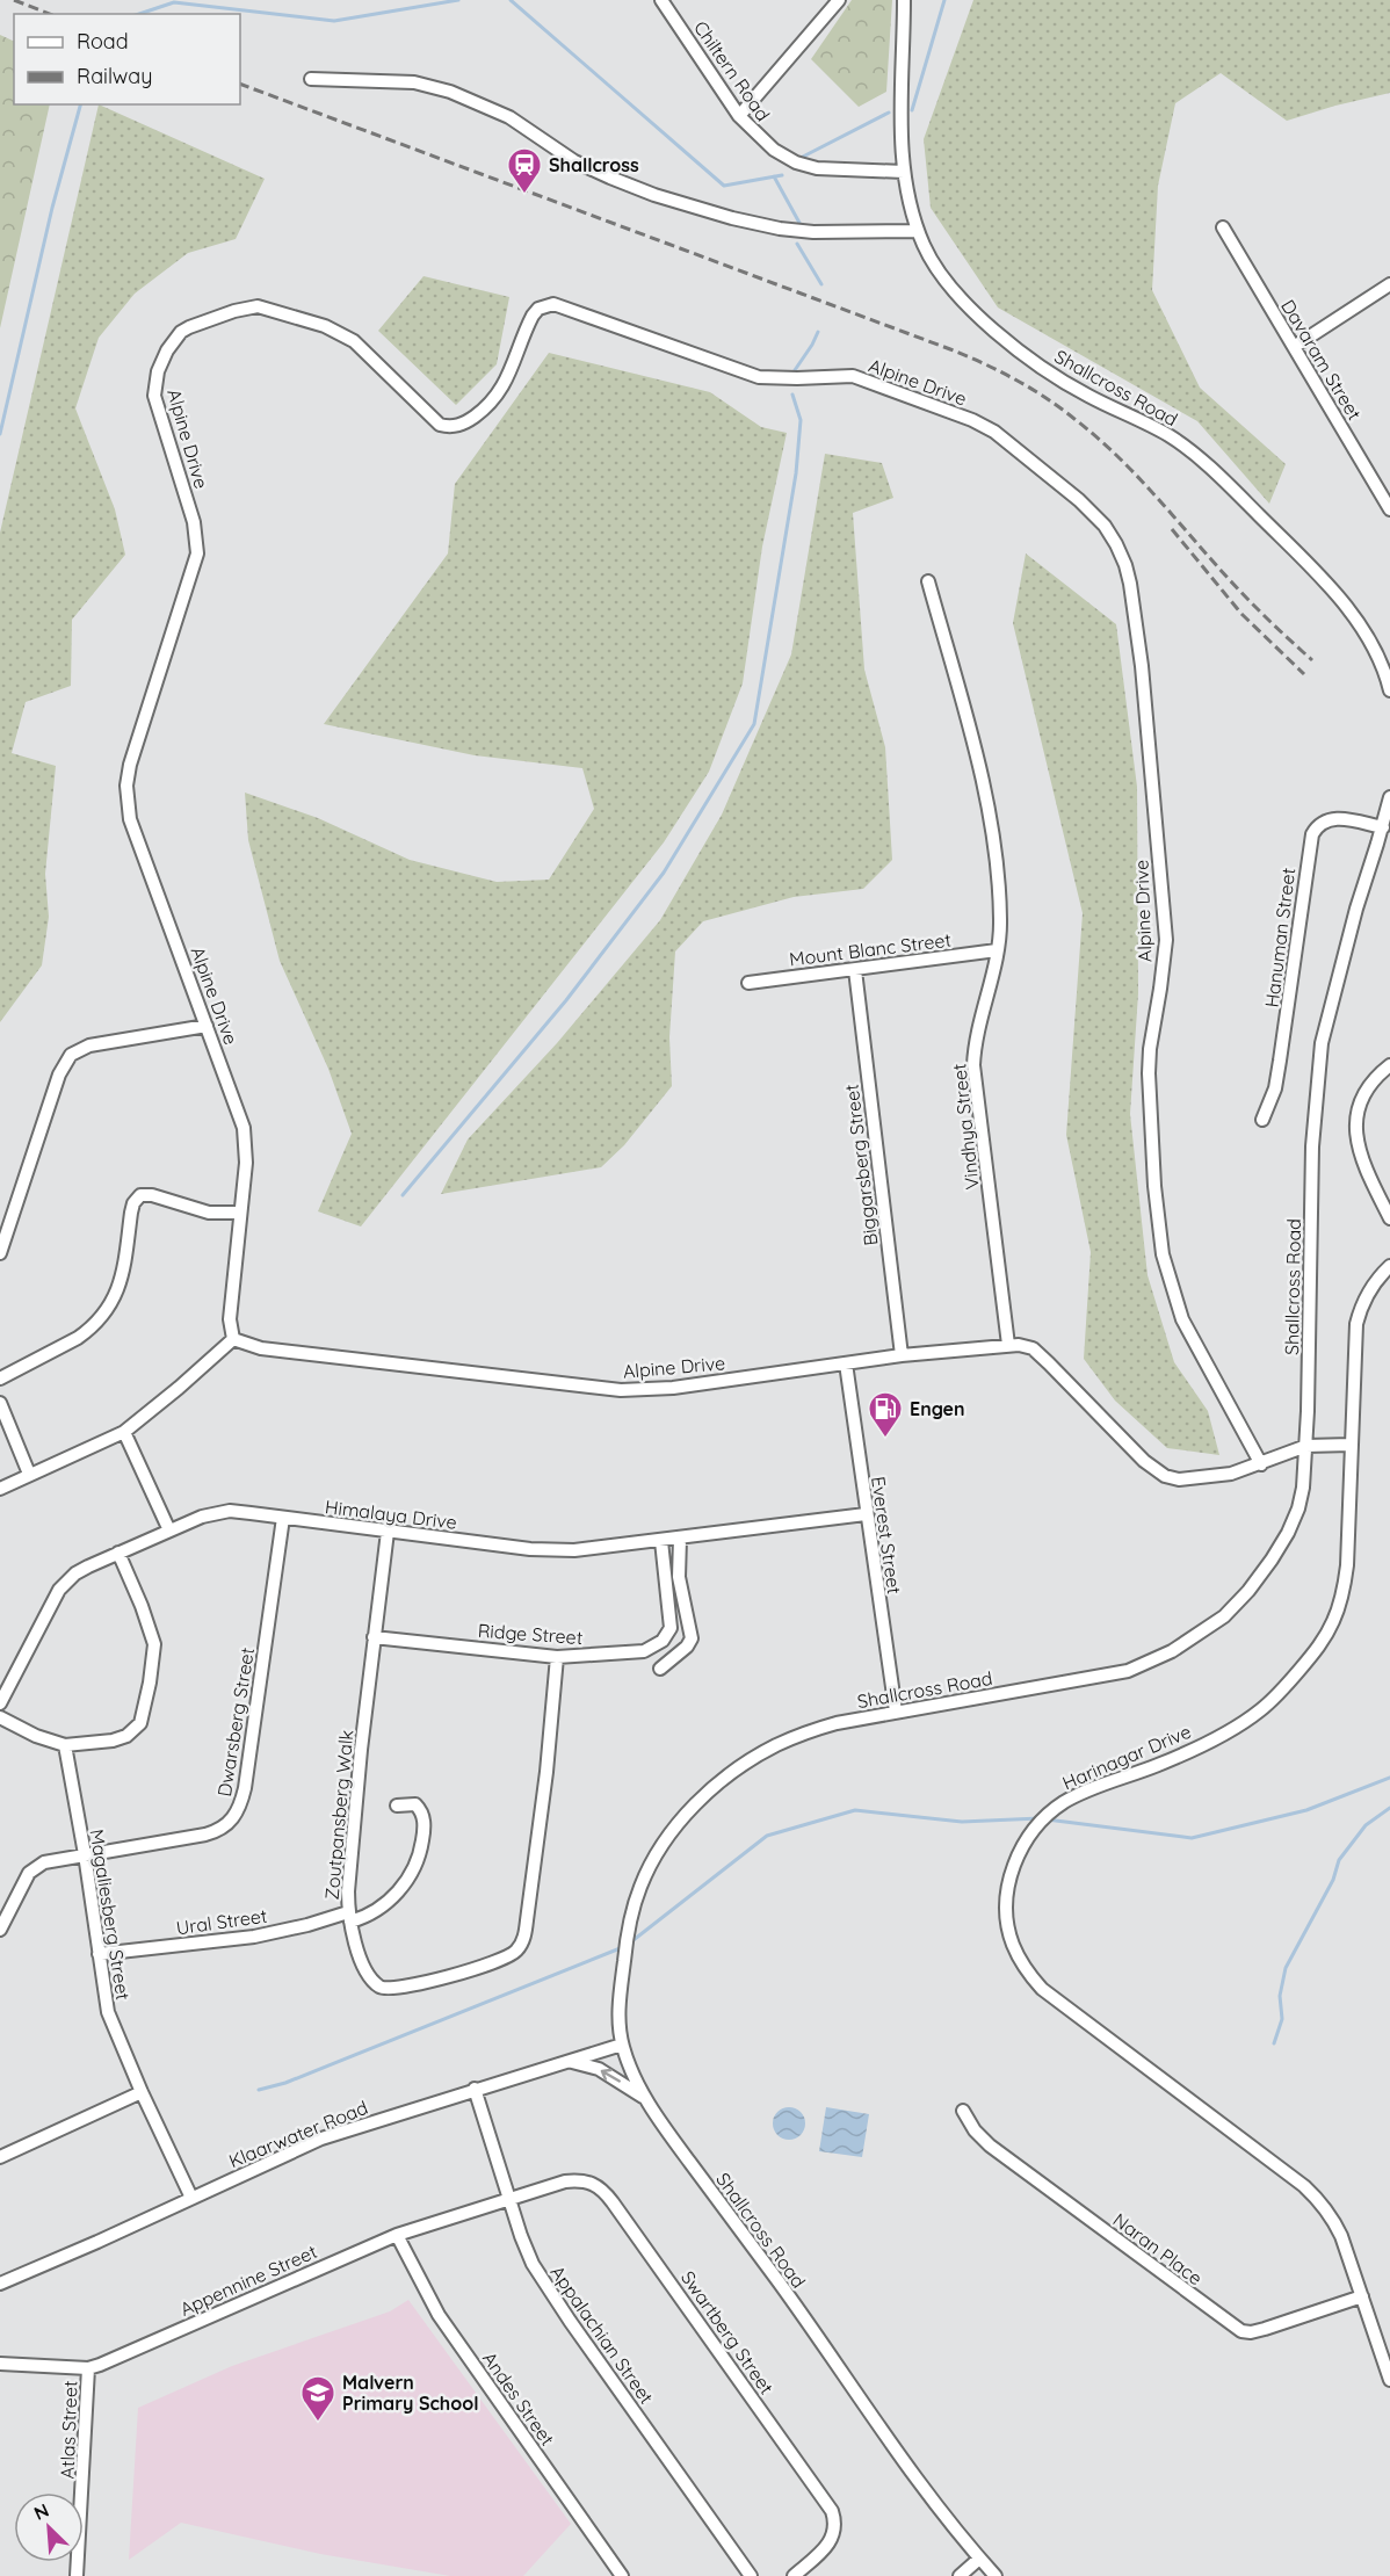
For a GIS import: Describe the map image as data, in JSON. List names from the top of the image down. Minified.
{"streets":{"street":["Chiltern Road","Davaram Street","Alpine Drive","Shallcross Road","Hanuman Street","Mount Blanc Street","Vindhya Street","Biggarsberg Street","Himalaya Drive","Everest Street","Ridge Street","Dwarsberg Street","Harinagar Drive","Zoutpansberg Walk","Magaliesberg Street","Ural Street","Klaarwater Road","Naran Place","Appennine Street","Swartberg Street","Appalachian Street","Andes Street","Atlas Street"]},"crossings":[["Chiltern Road","Shallcross Road"],["Alpine Drive","Shallcross Road"],["Alpine Drive","Vindhya Street"],["Alpine Drive","Biggarsberg Street"],["Alpine Drive","Everest Street"],["Alpine Drive","Harinagar Drive"],["Shallcross Road","Hanuman Street"],["Shallcross Road","Everest Street"],["Shallcross Road","Klaarwater Road"],["Mount Blanc Street","Vindhya Street"],["Mount Blanc Street","Biggarsberg Street"],["Himalaya Drive","Everest Street"],["Himalaya Drive","Ridge Street"],["Himalaya Drive","Dwarsberg Street"],["Himalaya Drive","Zoutpansberg Walk"],["Ridge Street","Zoutpansberg Walk"],["Dwarsberg Street","Magaliesberg Street"],["Harinagar Drive","Naran Place"],["Zoutpansberg Walk","Ural Street"],["Magaliesberg Street","Ural Street"],["Magaliesberg Street","Klaarwater Road"],["Klaarwater Road","Appalachian Street"],["Appennine Street","Swartberg Street"],["Appennine Street","Appalachian Street"],["Appennine Street","Andes Street"],["Appennine Street","Atlas Street"],["Swartberg Street","Appalachian Street"]],"places":{"station":["Shallcross"],"fuel station":["Engen"],"school or university":["Malvern Primary School"]},"legend":["Road","Railway"],"north":"top left"}
